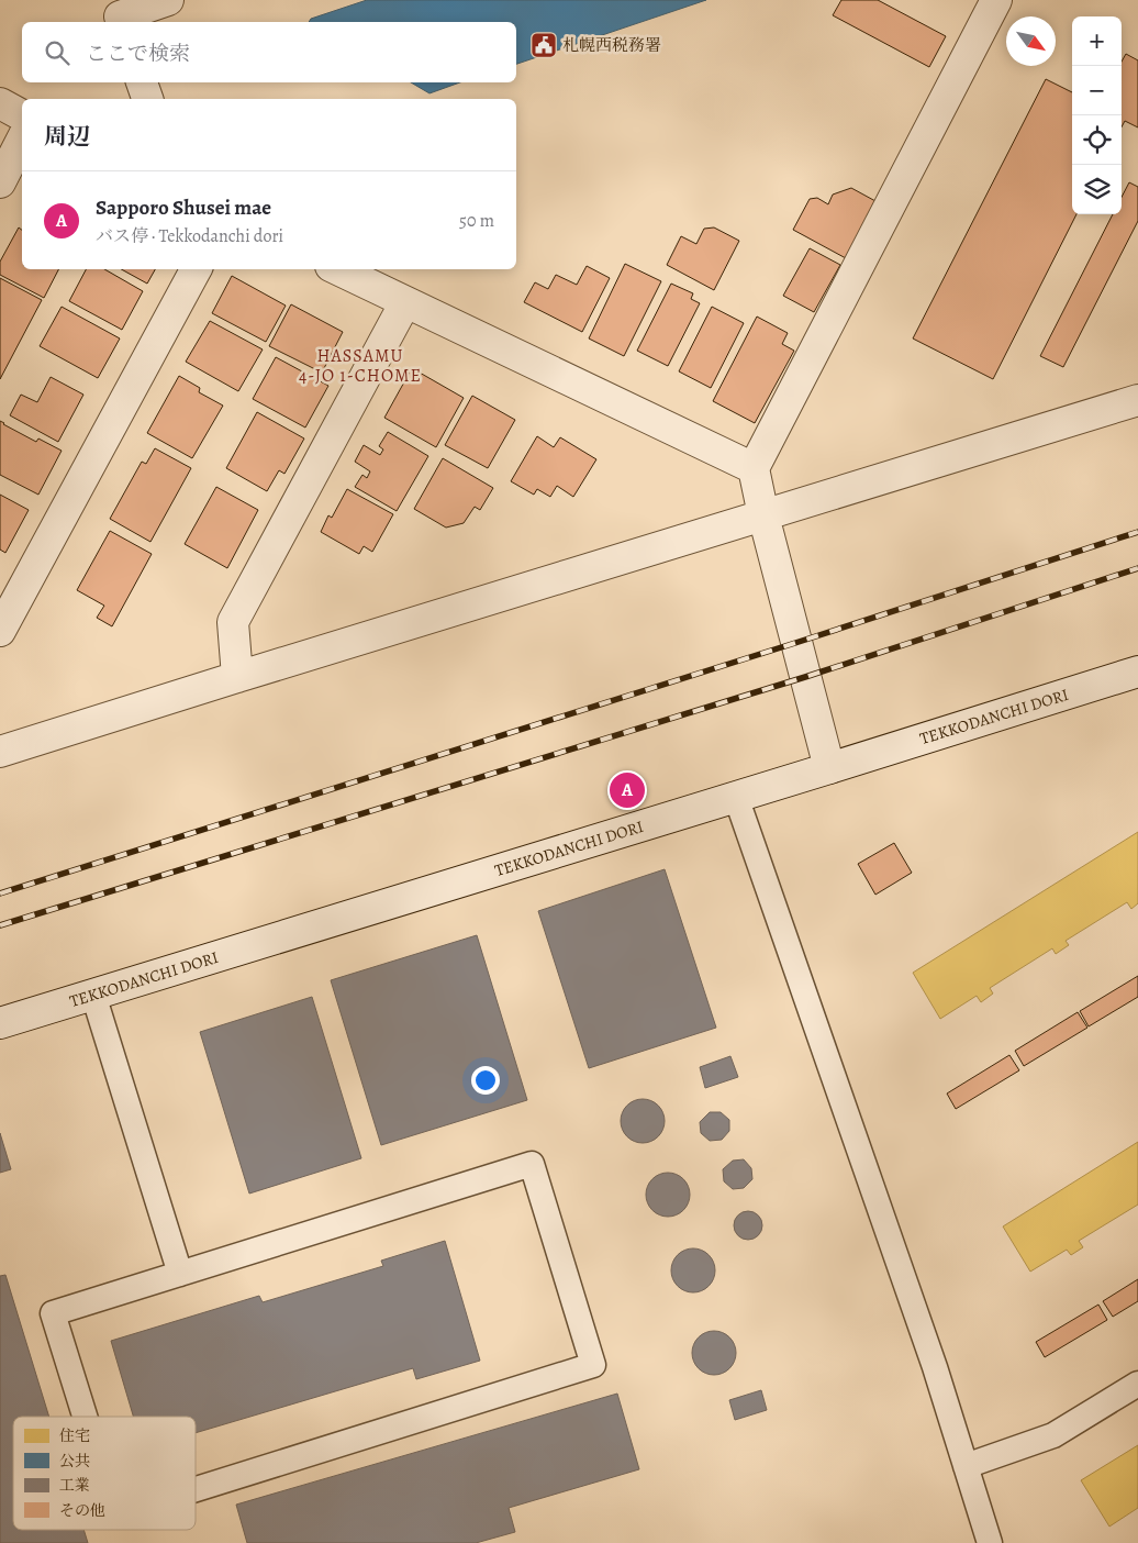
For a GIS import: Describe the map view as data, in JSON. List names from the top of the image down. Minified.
{"streets":{"street":["TEKKODANCHI DORI"]},"districts":["HASSAMU 4-JO 1-CHOME"],"places":{"public building":["札幌西税務署"]},"legend":["住宅","公共","工業","その他"],"north":"bottom right","page":{"map_buttons":["+","−"],"search":"ここで検索","heading":"周辺","list":[{"mark":"A","name":"Sapporo Shusei mae","note":"バス停 · Tekkodanchi dori","value":"50 m"}],"pins":"A"}}
